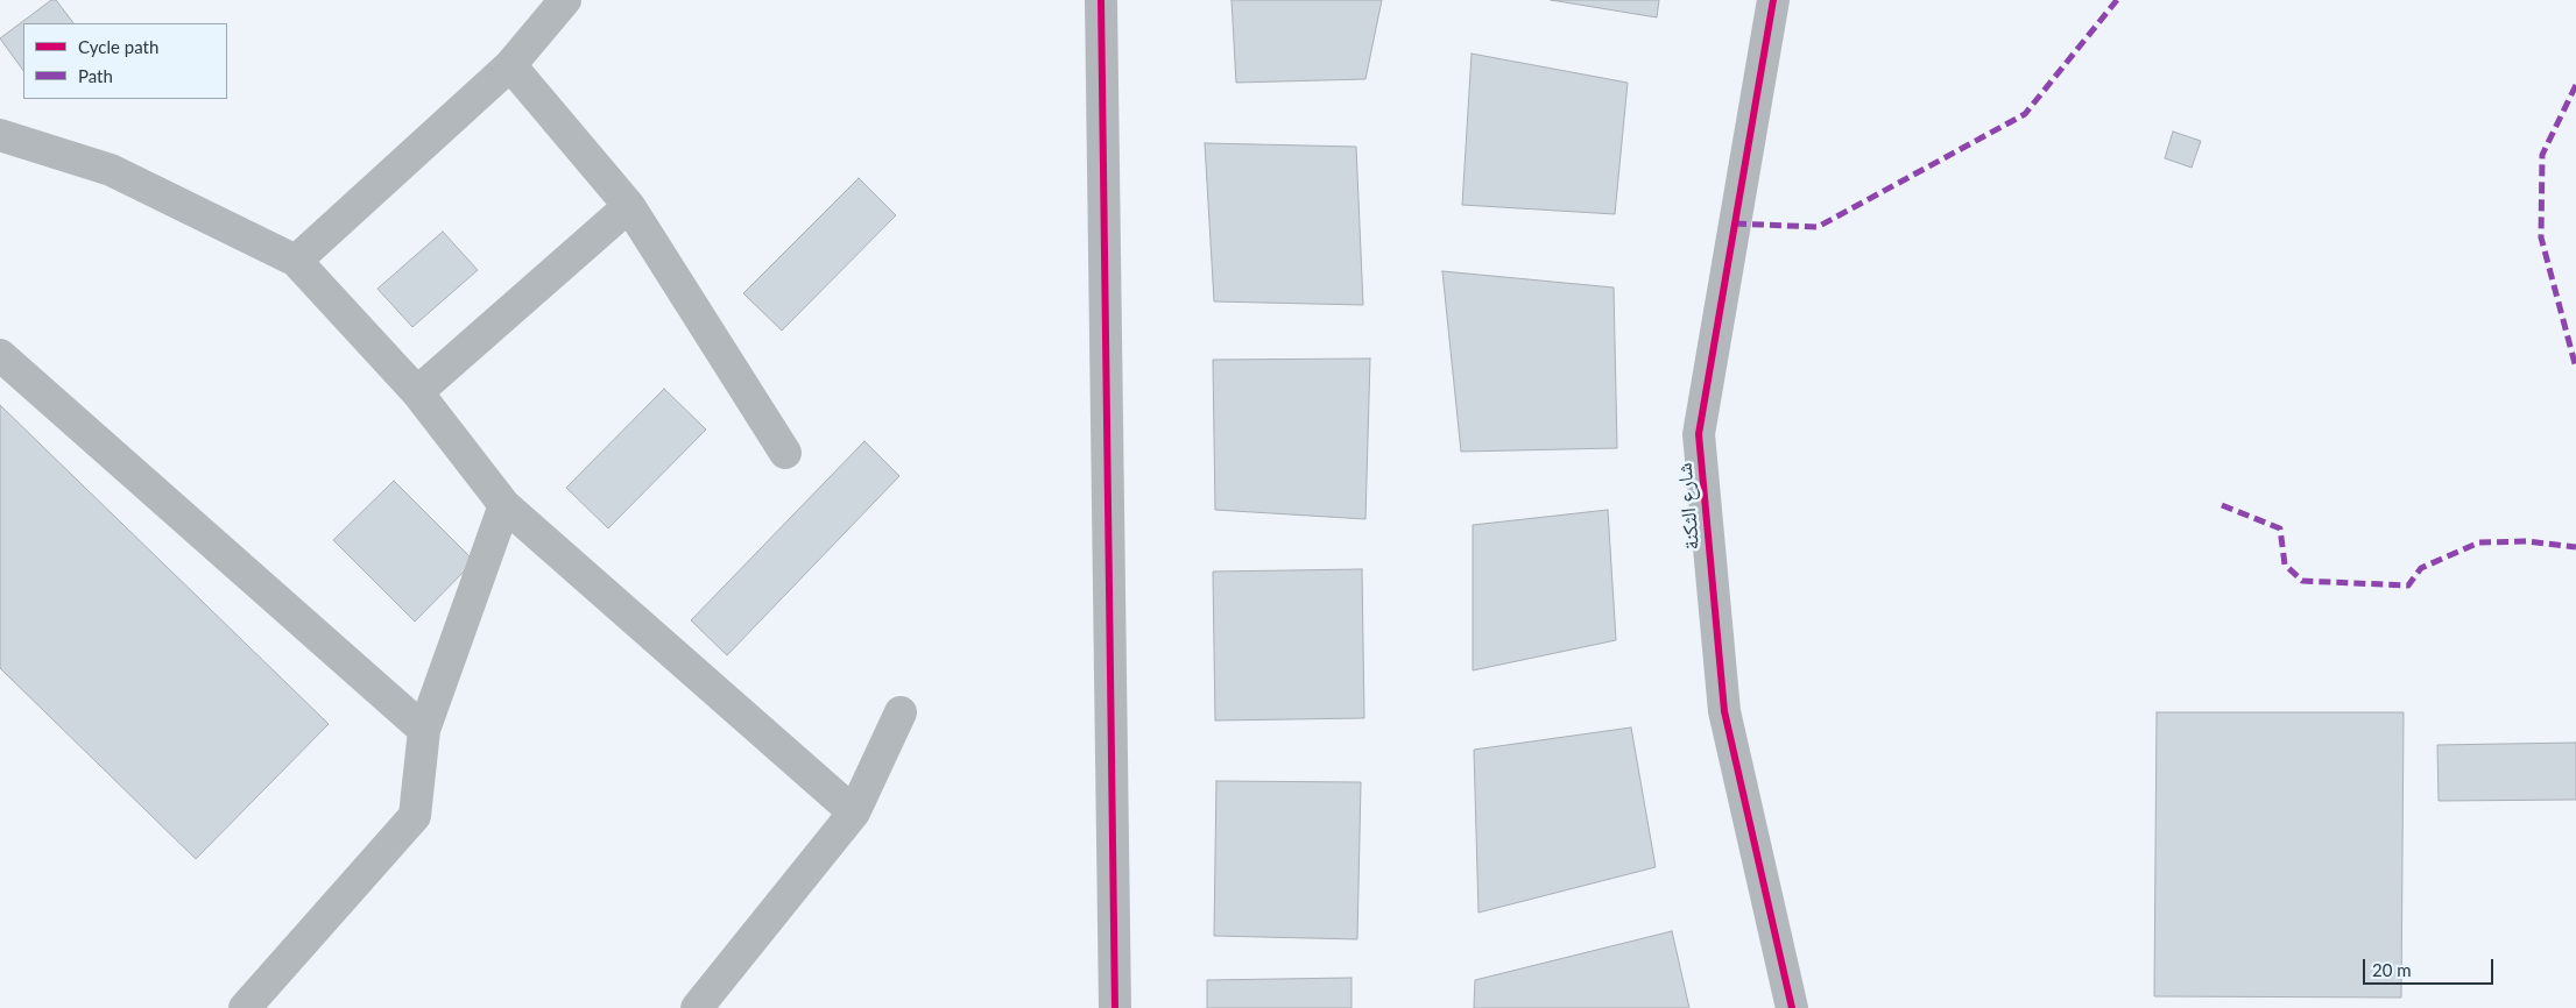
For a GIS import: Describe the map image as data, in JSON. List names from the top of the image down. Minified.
{"streets":{"street":["شارع الثكنة"]},"legend":["Cycle path","Path"],"scale_bar":"20 m"}
